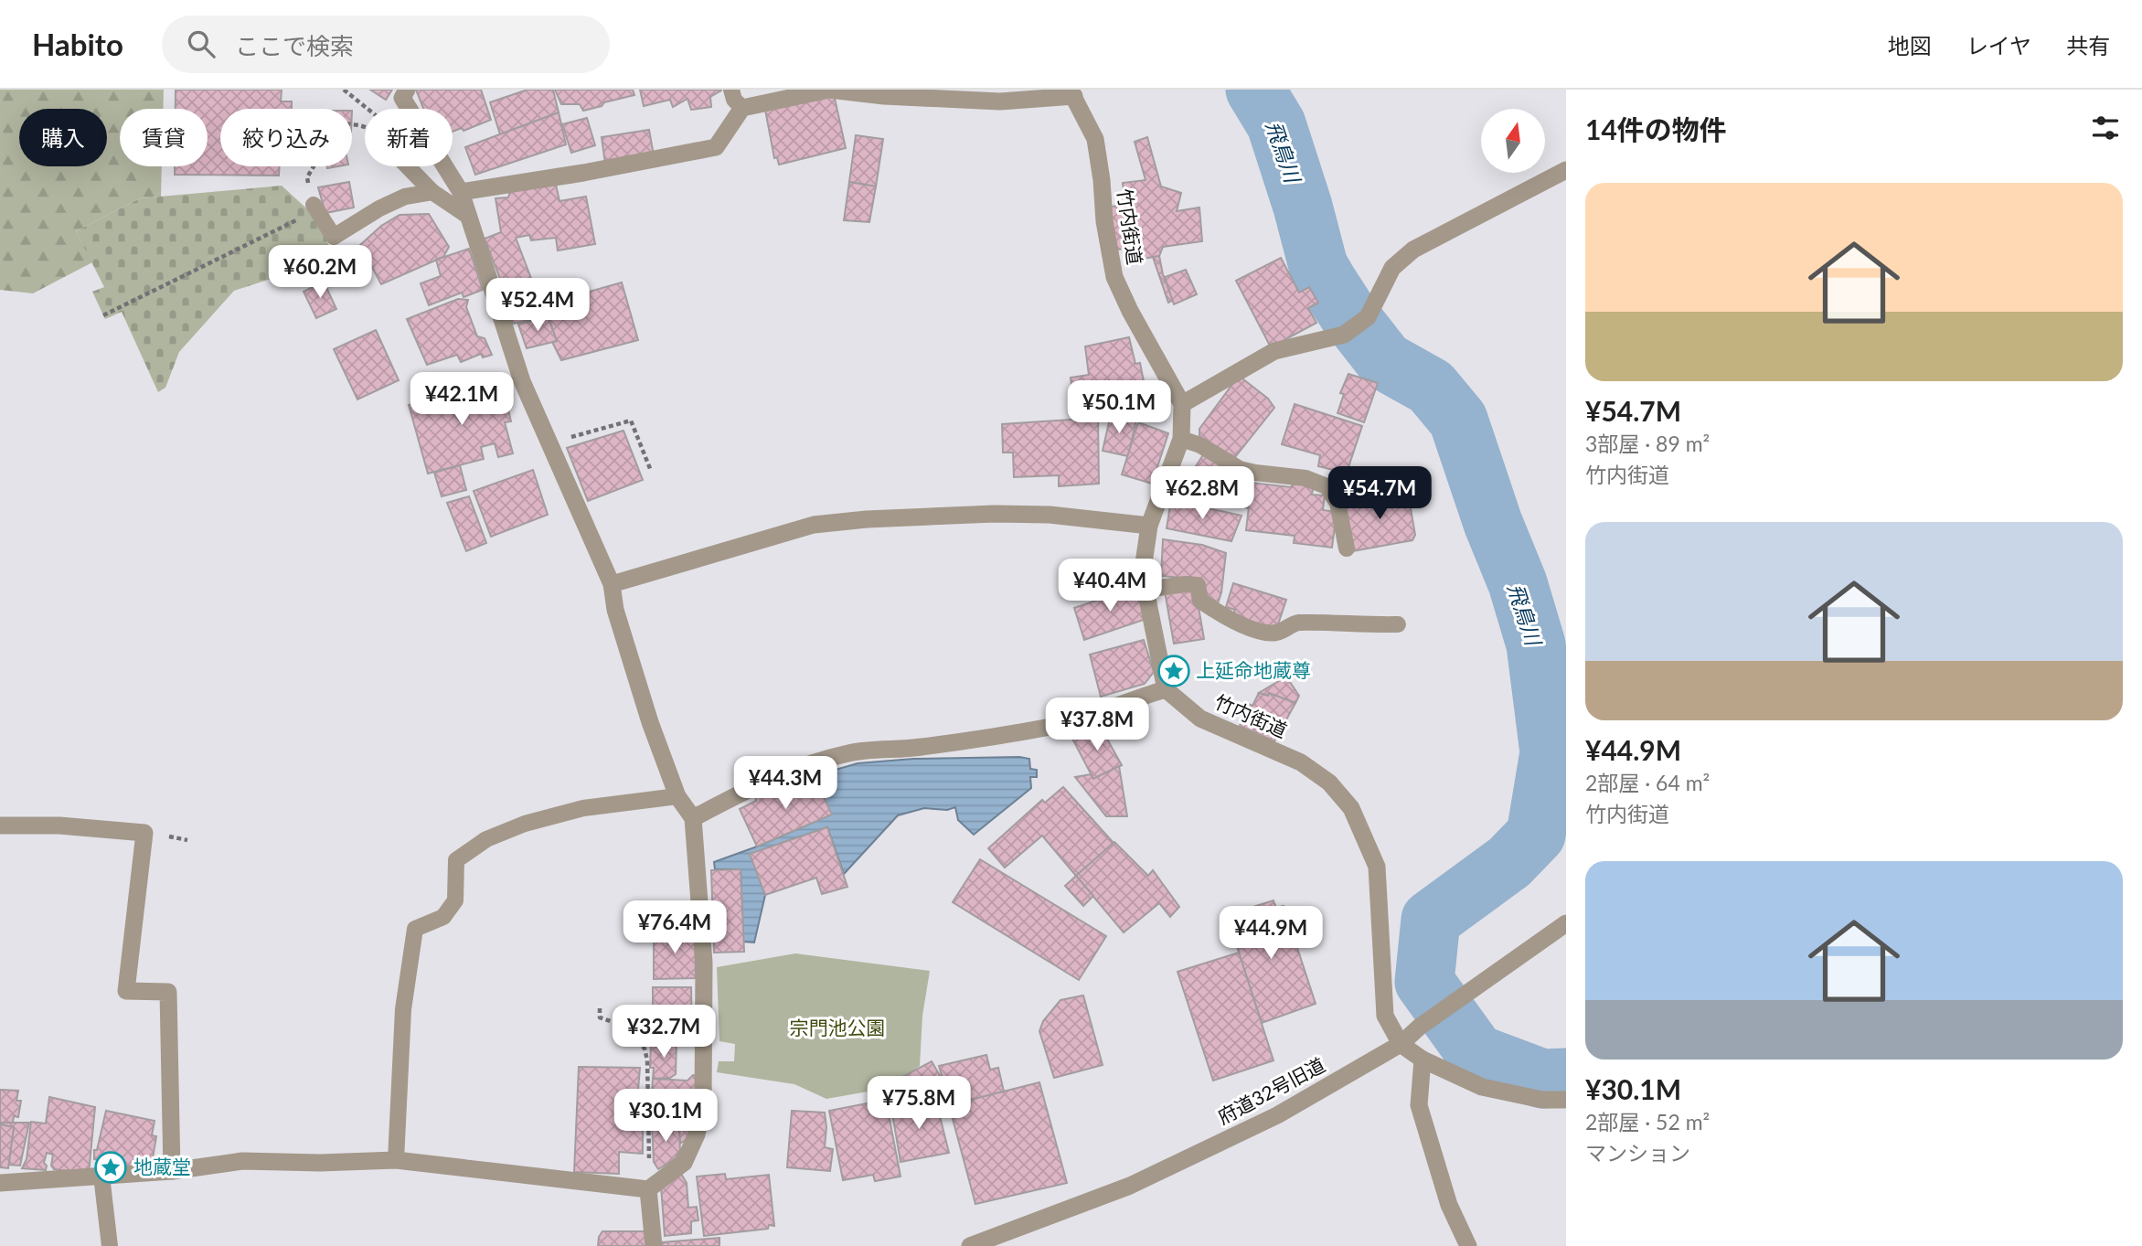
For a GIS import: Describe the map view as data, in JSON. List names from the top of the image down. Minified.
{"streets":{"street":["竹内街道","府道32号旧道"]},"crossings":[["竹内街道","府道32号旧道"]],"water":["飛鳥川"],"parks":["宗門池公園"],"places":{"place":["上延命地蔵尊","地蔵堂"]},"north":"top","page":{"header":"Habito","search":"ここで検索","nav":["地図","レイヤ","共有"],"heading":"14件の物件","chip":["購入","賃貸","絞り込み","新着"],"list":[{"name":"¥54.7M","note":"3部屋 · 89 m² · 竹内街道"},{"name":"¥44.9M","note":"2部屋 · 64 m² · 竹内街道"},{"name":"¥30.1M","note":"2部屋 · 52 m² · マンション"}],"price":["¥60.2M","¥52.4M","¥42.1M","¥50.1M","¥62.8M","¥54.7M","¥40.4M","¥37.8M","¥44.3M","¥76.4M","¥44.9M","¥32.7M","¥75.8M","¥30.1M"]}}
